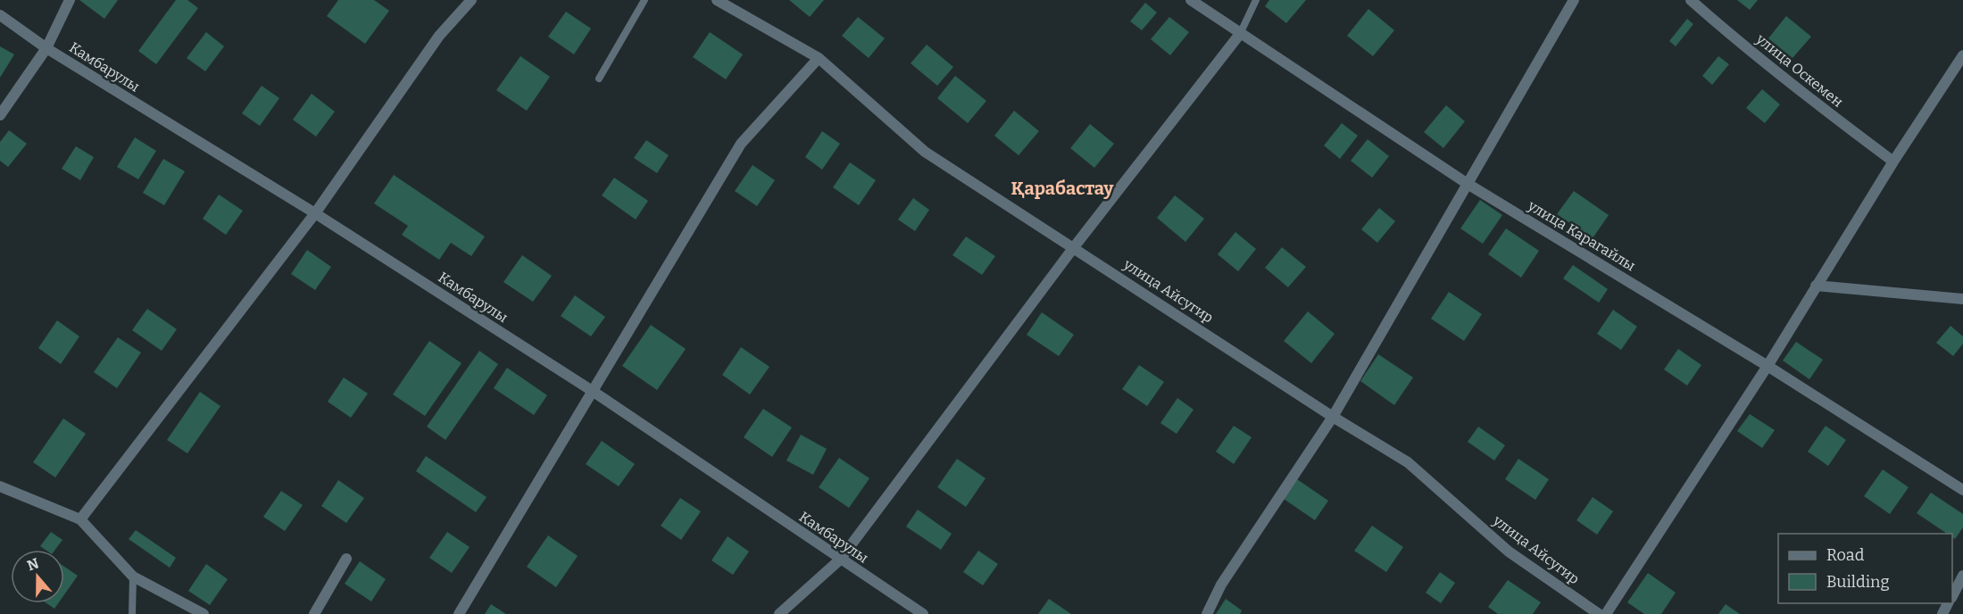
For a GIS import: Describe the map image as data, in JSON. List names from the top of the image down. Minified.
{"streets":{"street":["Камбарулы","улица Оскемен","улица Карагайлы","улица Айсугир"]},"districts":["Қарабастау"],"legend":["Road","Building"],"north":"top"}
